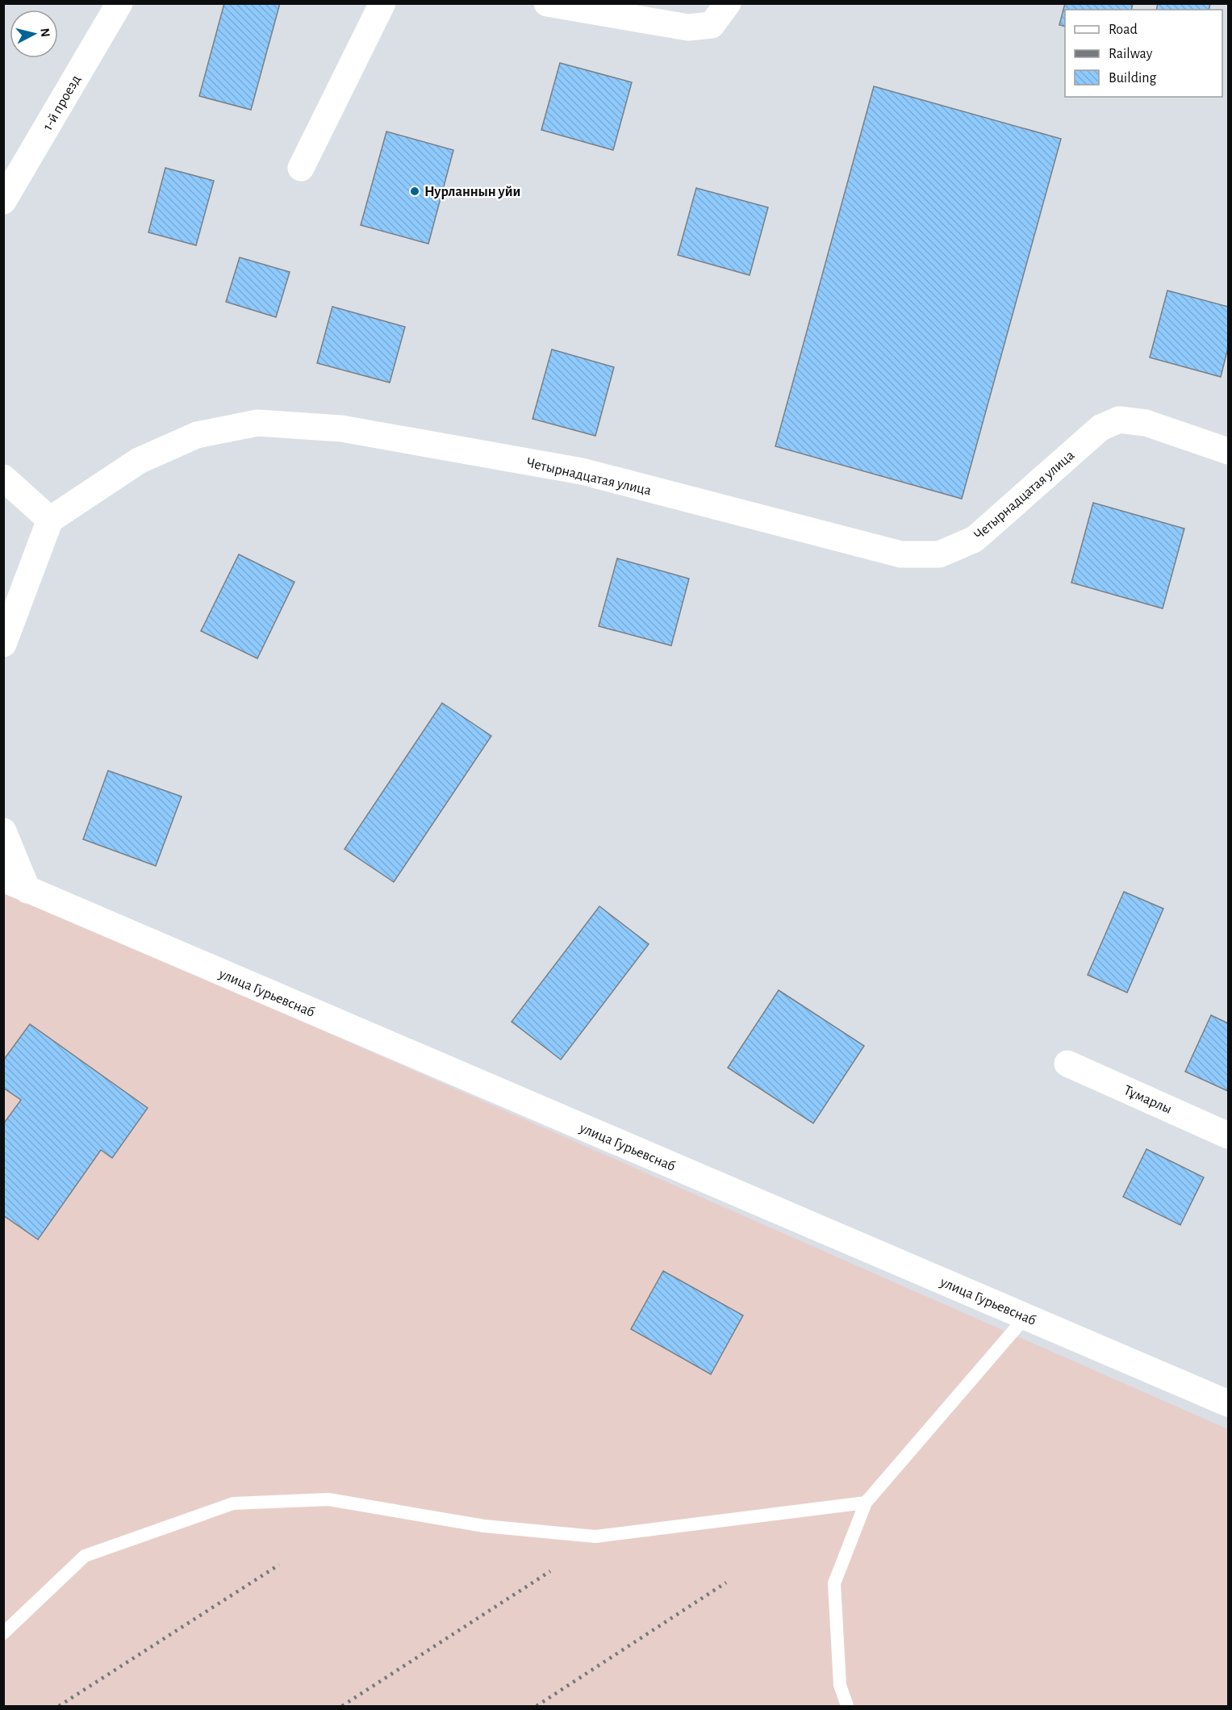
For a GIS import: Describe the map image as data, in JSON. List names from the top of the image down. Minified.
{"streets":{"street":["1-й проезд","Четырнадцатая улица","улица Гурьевснаб","Тұмарлы"]},"places":["Нурланнын уйи"],"legend":["Road","Railway","Building"],"north":"right"}
